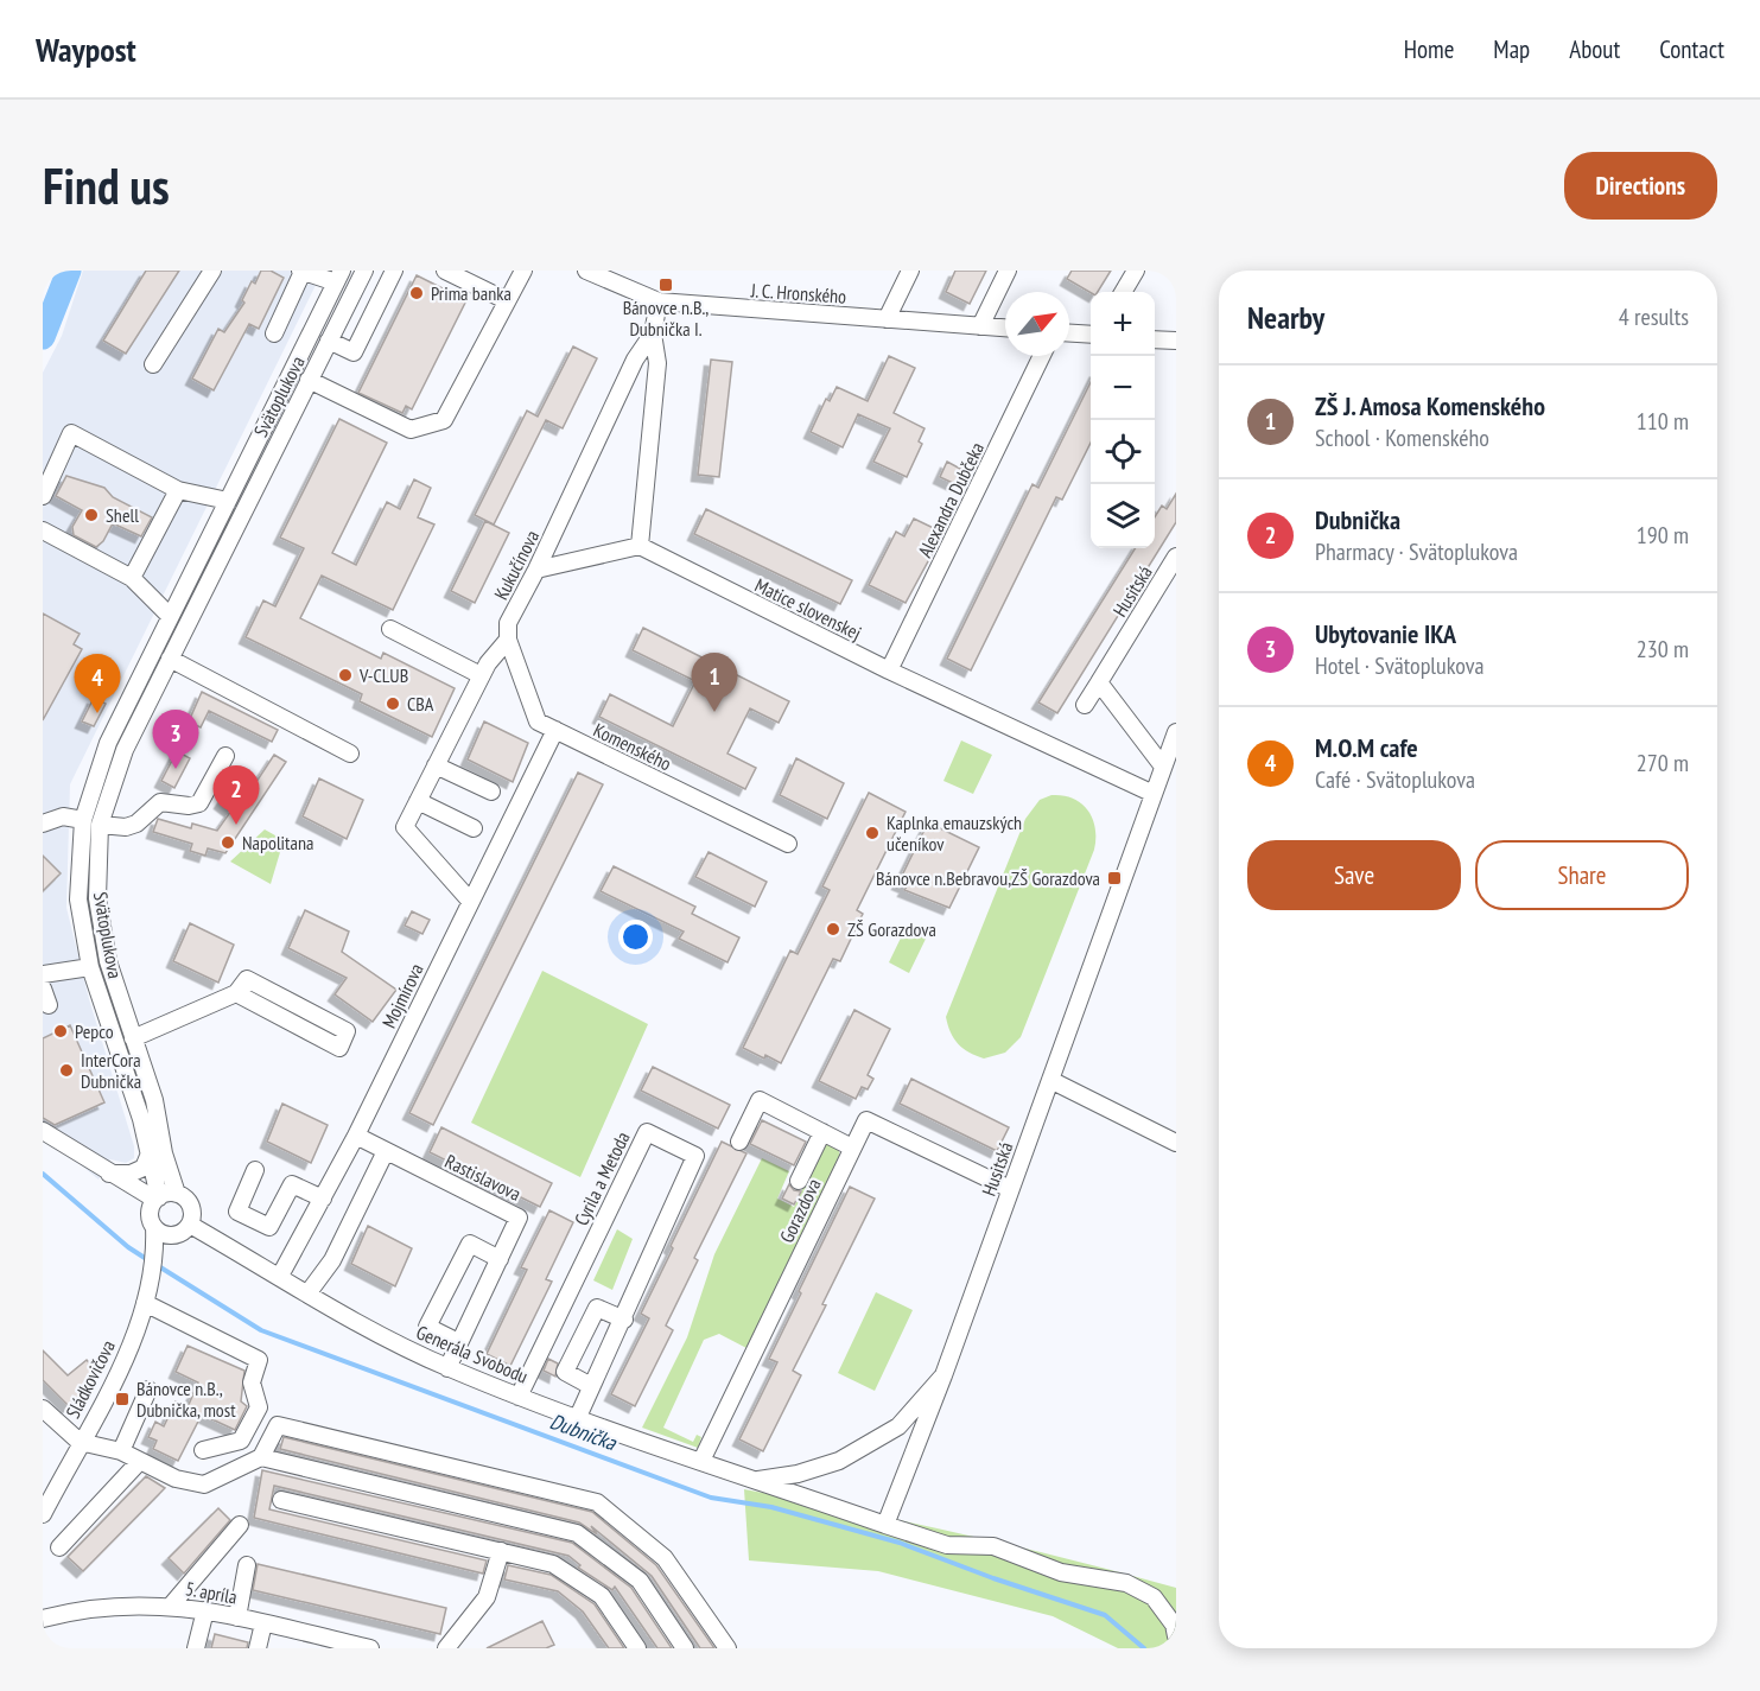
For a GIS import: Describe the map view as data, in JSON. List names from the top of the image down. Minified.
{"streets":{"street":["J. C. Hronského","Svätoplukova","Alexandra Dubčeka","Kukučínova","Husitská","Matice slovenskej","Komenského","Mojmírova","Rastislavova","Cyrila a Metoda","Gorazdova","Generála Svobodu","Sládkovičova","5. apríla"]},"crossings":[["J. C. Hronského","Kukučínova"],["Svätoplukova","Generála Svobodu"],["Svätoplukova","Sládkovičova"],["Alexandra Dubčeka","Matice slovenskej"],["Kukučínova","Komenského"],["Kukučínova","Mojmírova"],["Husitská","Matice slovenskej"],["Husitská","Gorazdova"],["Husitská","Generála Svobodu"],["Komenského","Mojmírova"],["Mojmírova","Rastislavova"],["Mojmírova","Generála Svobodu"],["Rastislavova","Generála Svobodu"],["Cyrila a Metoda","Generála Svobodu"],["Gorazdova","Generála Svobodu"],["Generála Svobodu","Sládkovičova"]],"water":["Dubnička"],"places":{"transit":["Bánovce n.B., Dubnička I.","Bánovce n.Bebravou,ZŠ Gorazdova","Bánovce n.B., Dubnička, most"],"other":["Prima banka","Shell","V-CLUB","CBA","Kaplnka emauzských učeníkov","Napolitana","ZŠ Gorazdova","Pepco","InterCora Dubnička"]},"north":"top right","page":{"header":"Waypost","nav":["Home","Map","About","Contact"],"buttons":["Directions",["Save","Share"]],"title":"Find us","heading":["Nearby","4 results"],"map_buttons":["+","−"],"list":[{"mark":"1","name":"ZŠ J. Amosa Komenského","note":"School · Komenského","value":"110 m"},{"mark":"2","name":"Dubnička","note":"Pharmacy · Svätoplukova","value":"190 m"},{"mark":"3","name":"Ubytovanie IKA","note":"Hotel · Svätoplukova","value":"230 m"},{"mark":"4","name":"M.O.M cafe","note":"Café · Svätoplukova","value":"270 m"}],"pins":["1","4","3","2"]}}
